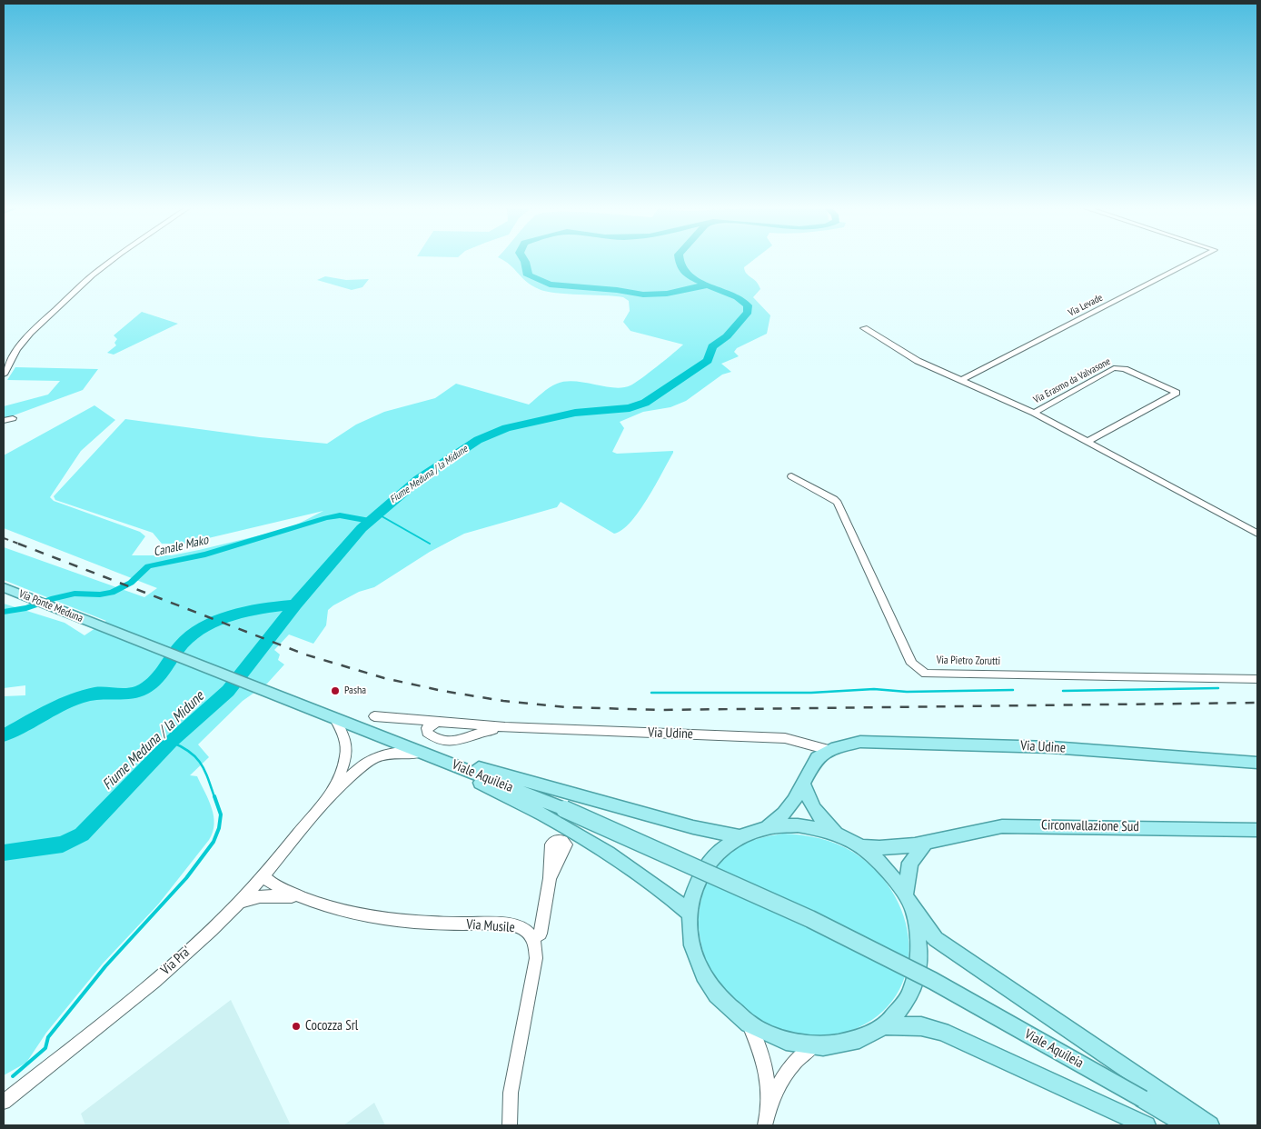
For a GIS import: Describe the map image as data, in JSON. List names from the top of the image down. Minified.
{"streets":{"main road":["Via Ponte Meduna","Via Udine","Viale Aquileia","Circonvallazione Sud"],"street":["Via Levade","Via Erasmo da Valvasone","Via Pietro Zorutti","Via Musile","Via Pra'"]},"crossings":[["Via Ponte Meduna","Viale Aquileia"],["Viale Aquileia","Via Pra'"],["Via Musile","Via Pra'"]],"water":["Fiume Meduna / la Midune","Canale Mako"],"places":["Pasha","Cocozza Srl"]}
